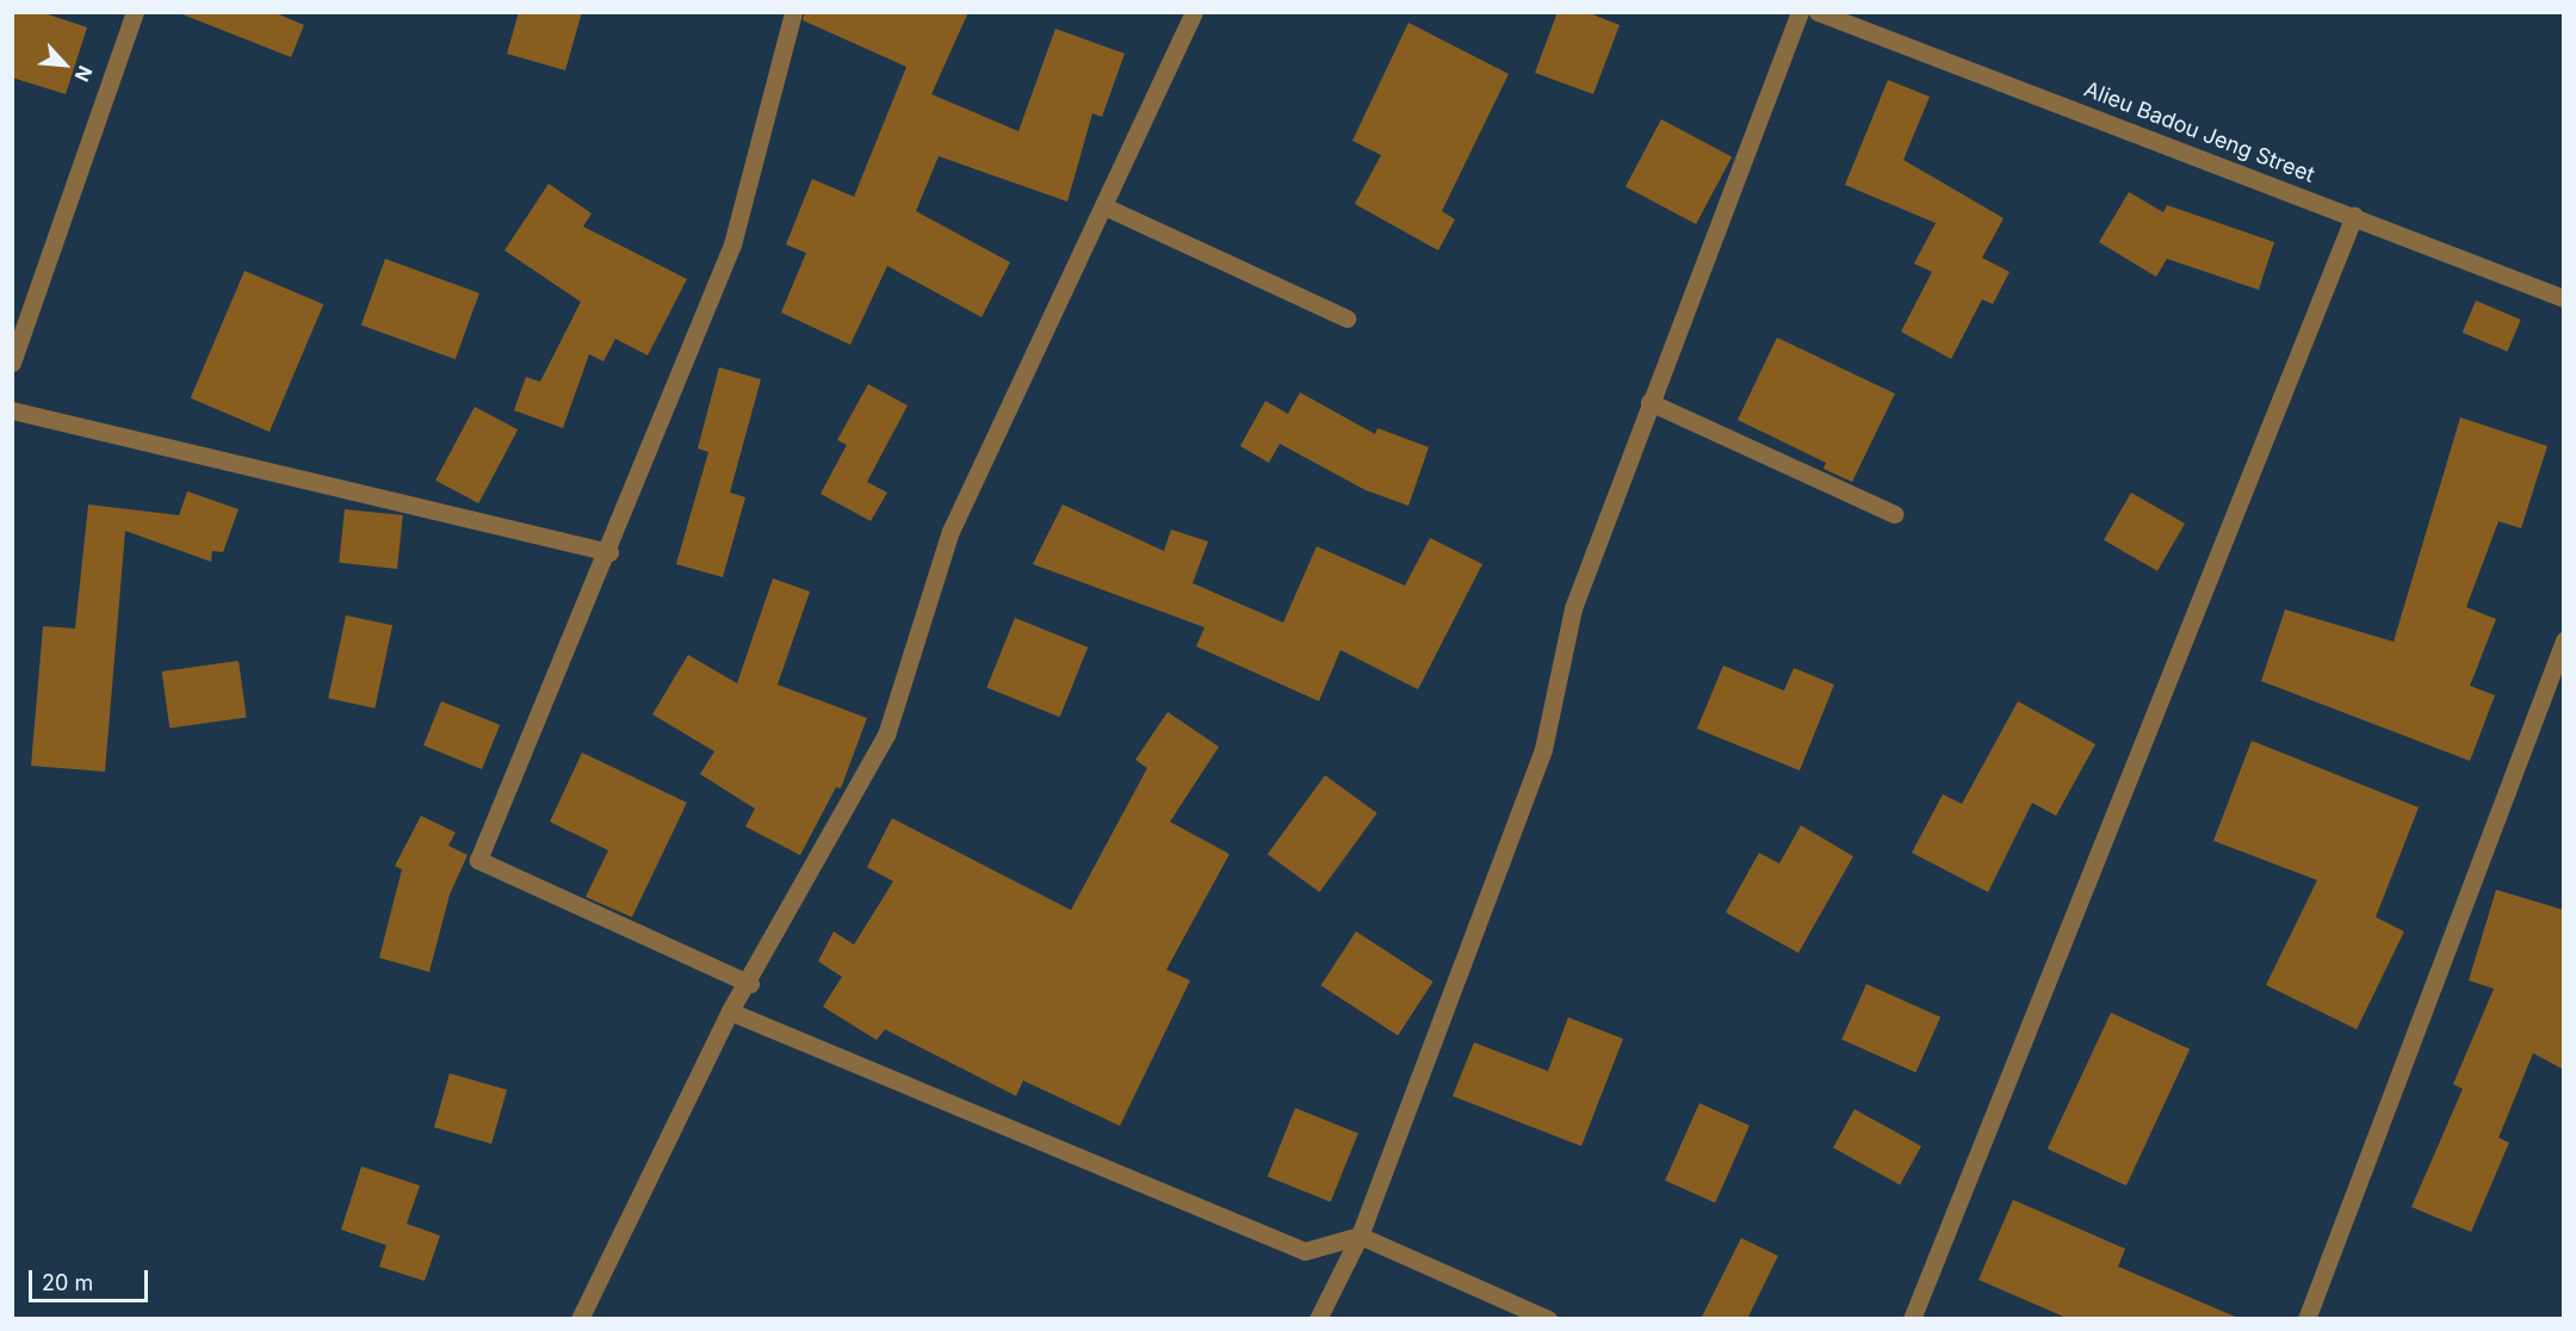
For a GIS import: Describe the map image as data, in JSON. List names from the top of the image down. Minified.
{"streets":{"street":["Alieu Badou Jeng Street"]},"scale_bar":"20 m","north":"bottom right"}
